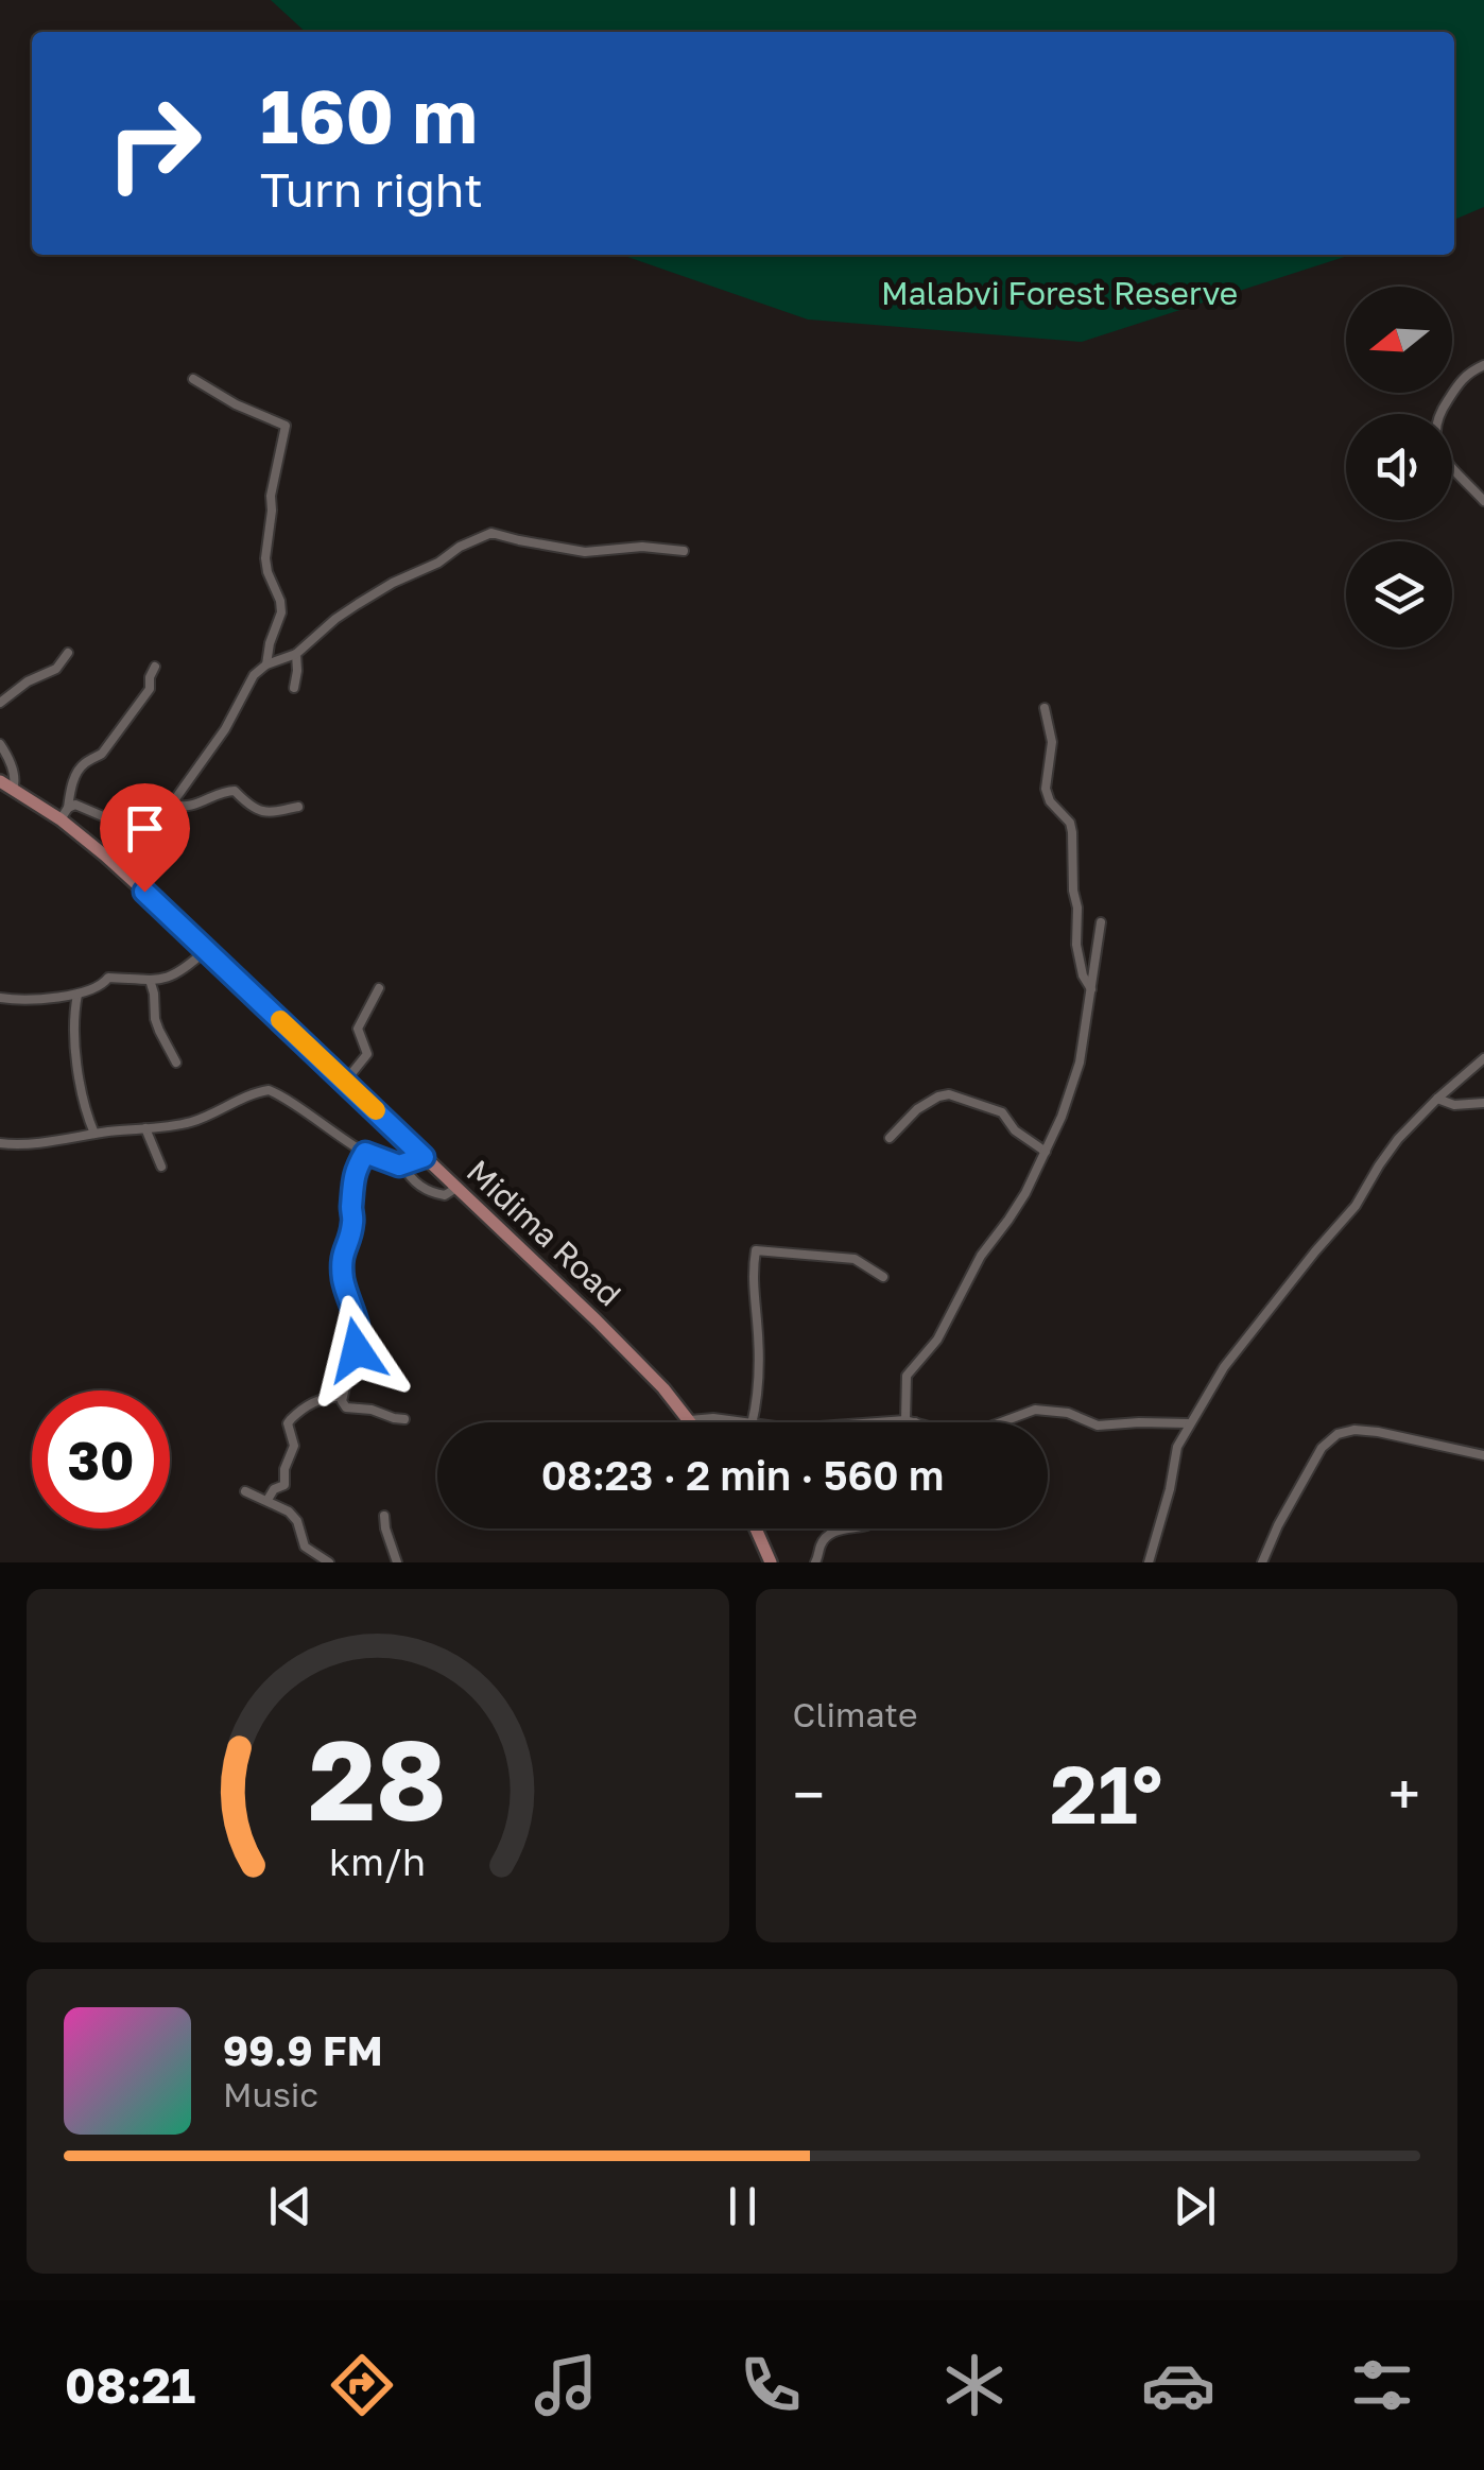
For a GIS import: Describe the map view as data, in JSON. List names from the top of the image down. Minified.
{"streets":{"main road":["Midima Road"]},"parks":["Malabvi Forest Reserve"],"north":"left","page":{"turn":["160 m","Turn right"],"limit":"30","trip":"08:23 · 2 min · 560 m","tile":"Climate","heat":["−","21°","+"],"song":["99.9 FM","Music"],"tabs":"08:21","gauge":["28","km/h"]}}
